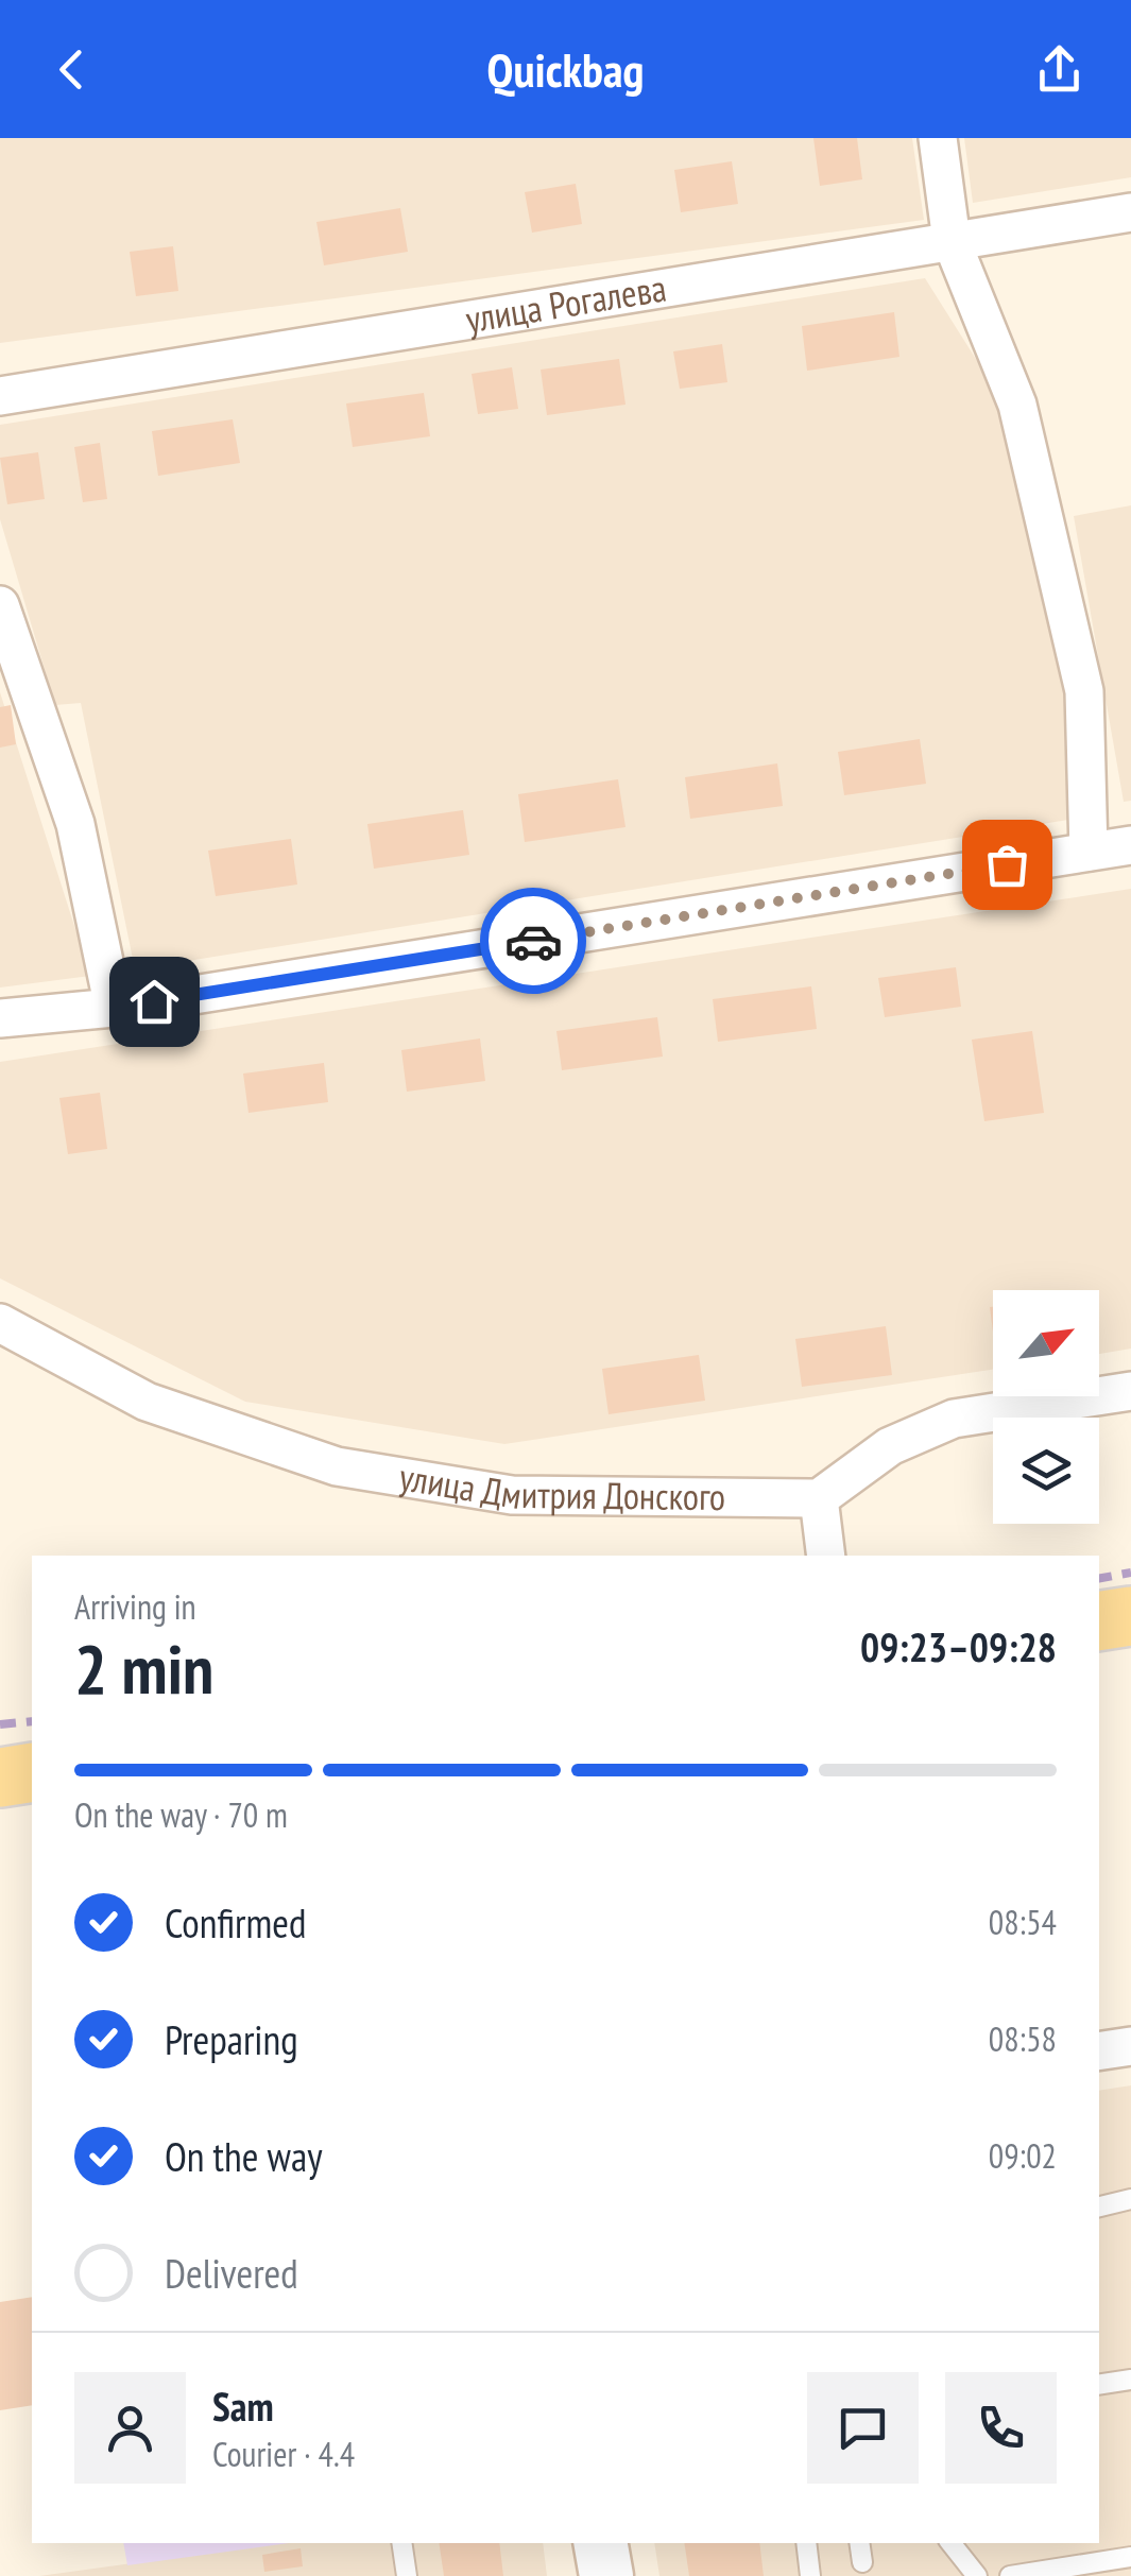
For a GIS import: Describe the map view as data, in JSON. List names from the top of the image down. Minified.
{"streets":{"street":["улица Рогалева","улица Дмитрия Донского"]},"north":"top right","page":{"header":"Quickbag","heading":["2 min","Arriving in","09:23–09:28"],"panel":["Sam","Courier · 4.4"],"bar":"On the way · 70 m","list":[["Confirmed","08:54"],["Preparing","08:58"],["On the way","09:02"],"Delivered"]}}
